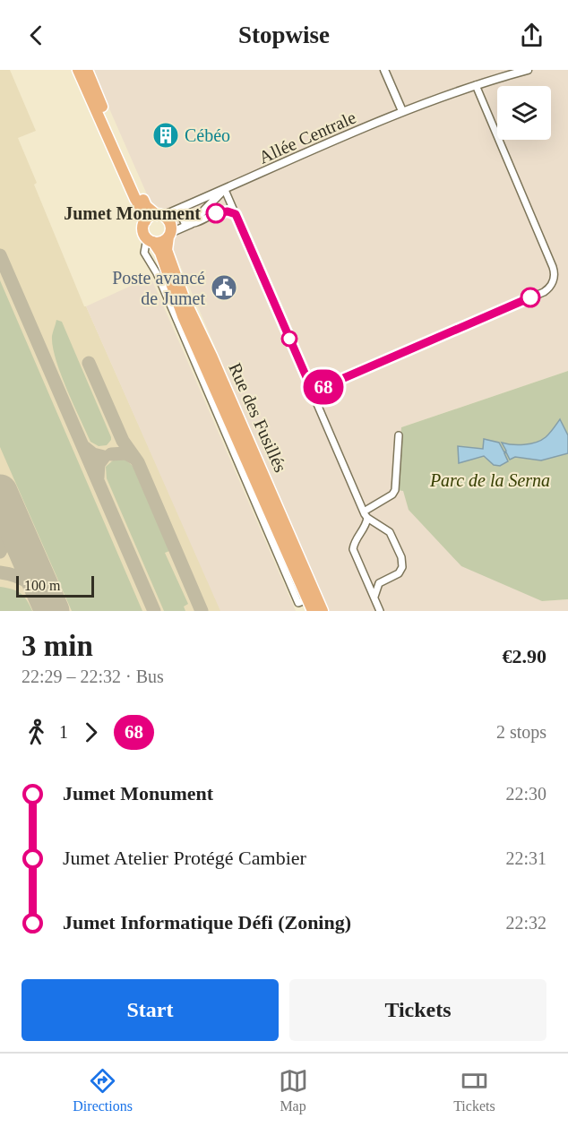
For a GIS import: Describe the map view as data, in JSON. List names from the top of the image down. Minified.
{"streets":{"highway":["Rue des Fusillés"],"street":["Allée Centrale"]},"crossings":[["Allée Centrale","Rue des Fusillés"]],"parks":["Parc de la Serna"],"places":{"building":["Cébéo"],"other":["Jumet Monument"],"public building":["Poste avancé de Jumet"]},"lines":["bus line 68"],"scale_bar":"100 m","page":{"header":"Stopwise","on_map":"68","scale":"100 m","heading":["3 min","22:29 – 22:32 · Bus","€2.90"],"legs":["1","68","2 stops"],"list":[{"name":"Jumet Monument","value":"22:30"},{"name":"Jumet Atelier Protégé Cambier","value":"22:31"},{"name":"Jumet Informatique Défi (Zoning)","value":"22:32"}],"buttons":["Start","Tickets"],"tabs":["Directions","Map","Tickets"]}}
